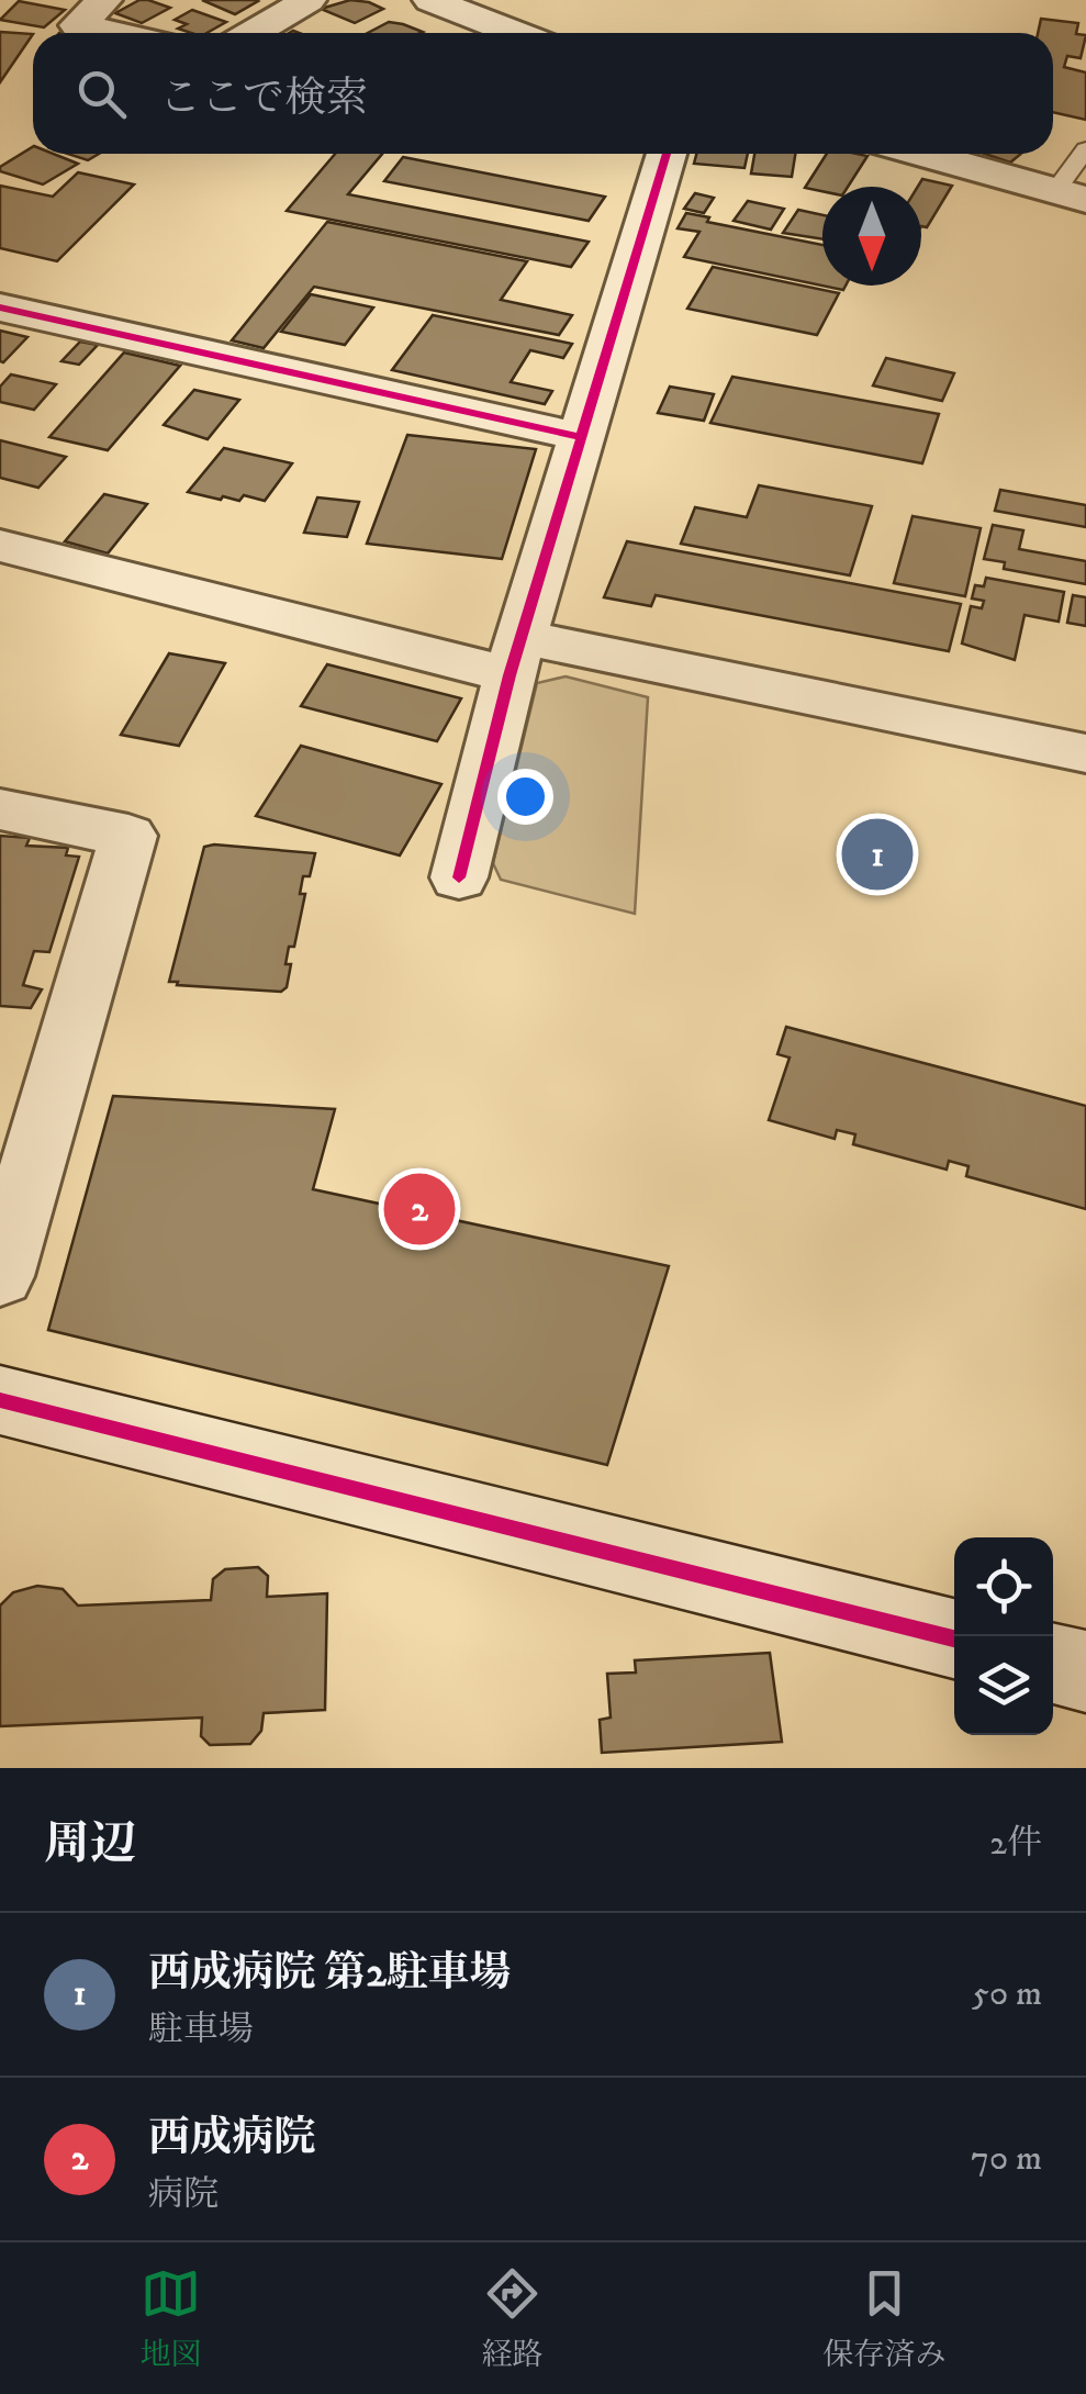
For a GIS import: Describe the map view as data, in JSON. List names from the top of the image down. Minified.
{"north":"bottom","page":{"search":"ここで検索","pins":["1","2"],"heading":["周辺","2件"],"list":[{"mark":"1","name":"西成病院 第2駐車場","note":"駐車場","value":"50 m"},{"mark":"2","name":"西成病院","note":"病院","value":"70 m"}],"nav":["地図","経路","保存済み"]}}
